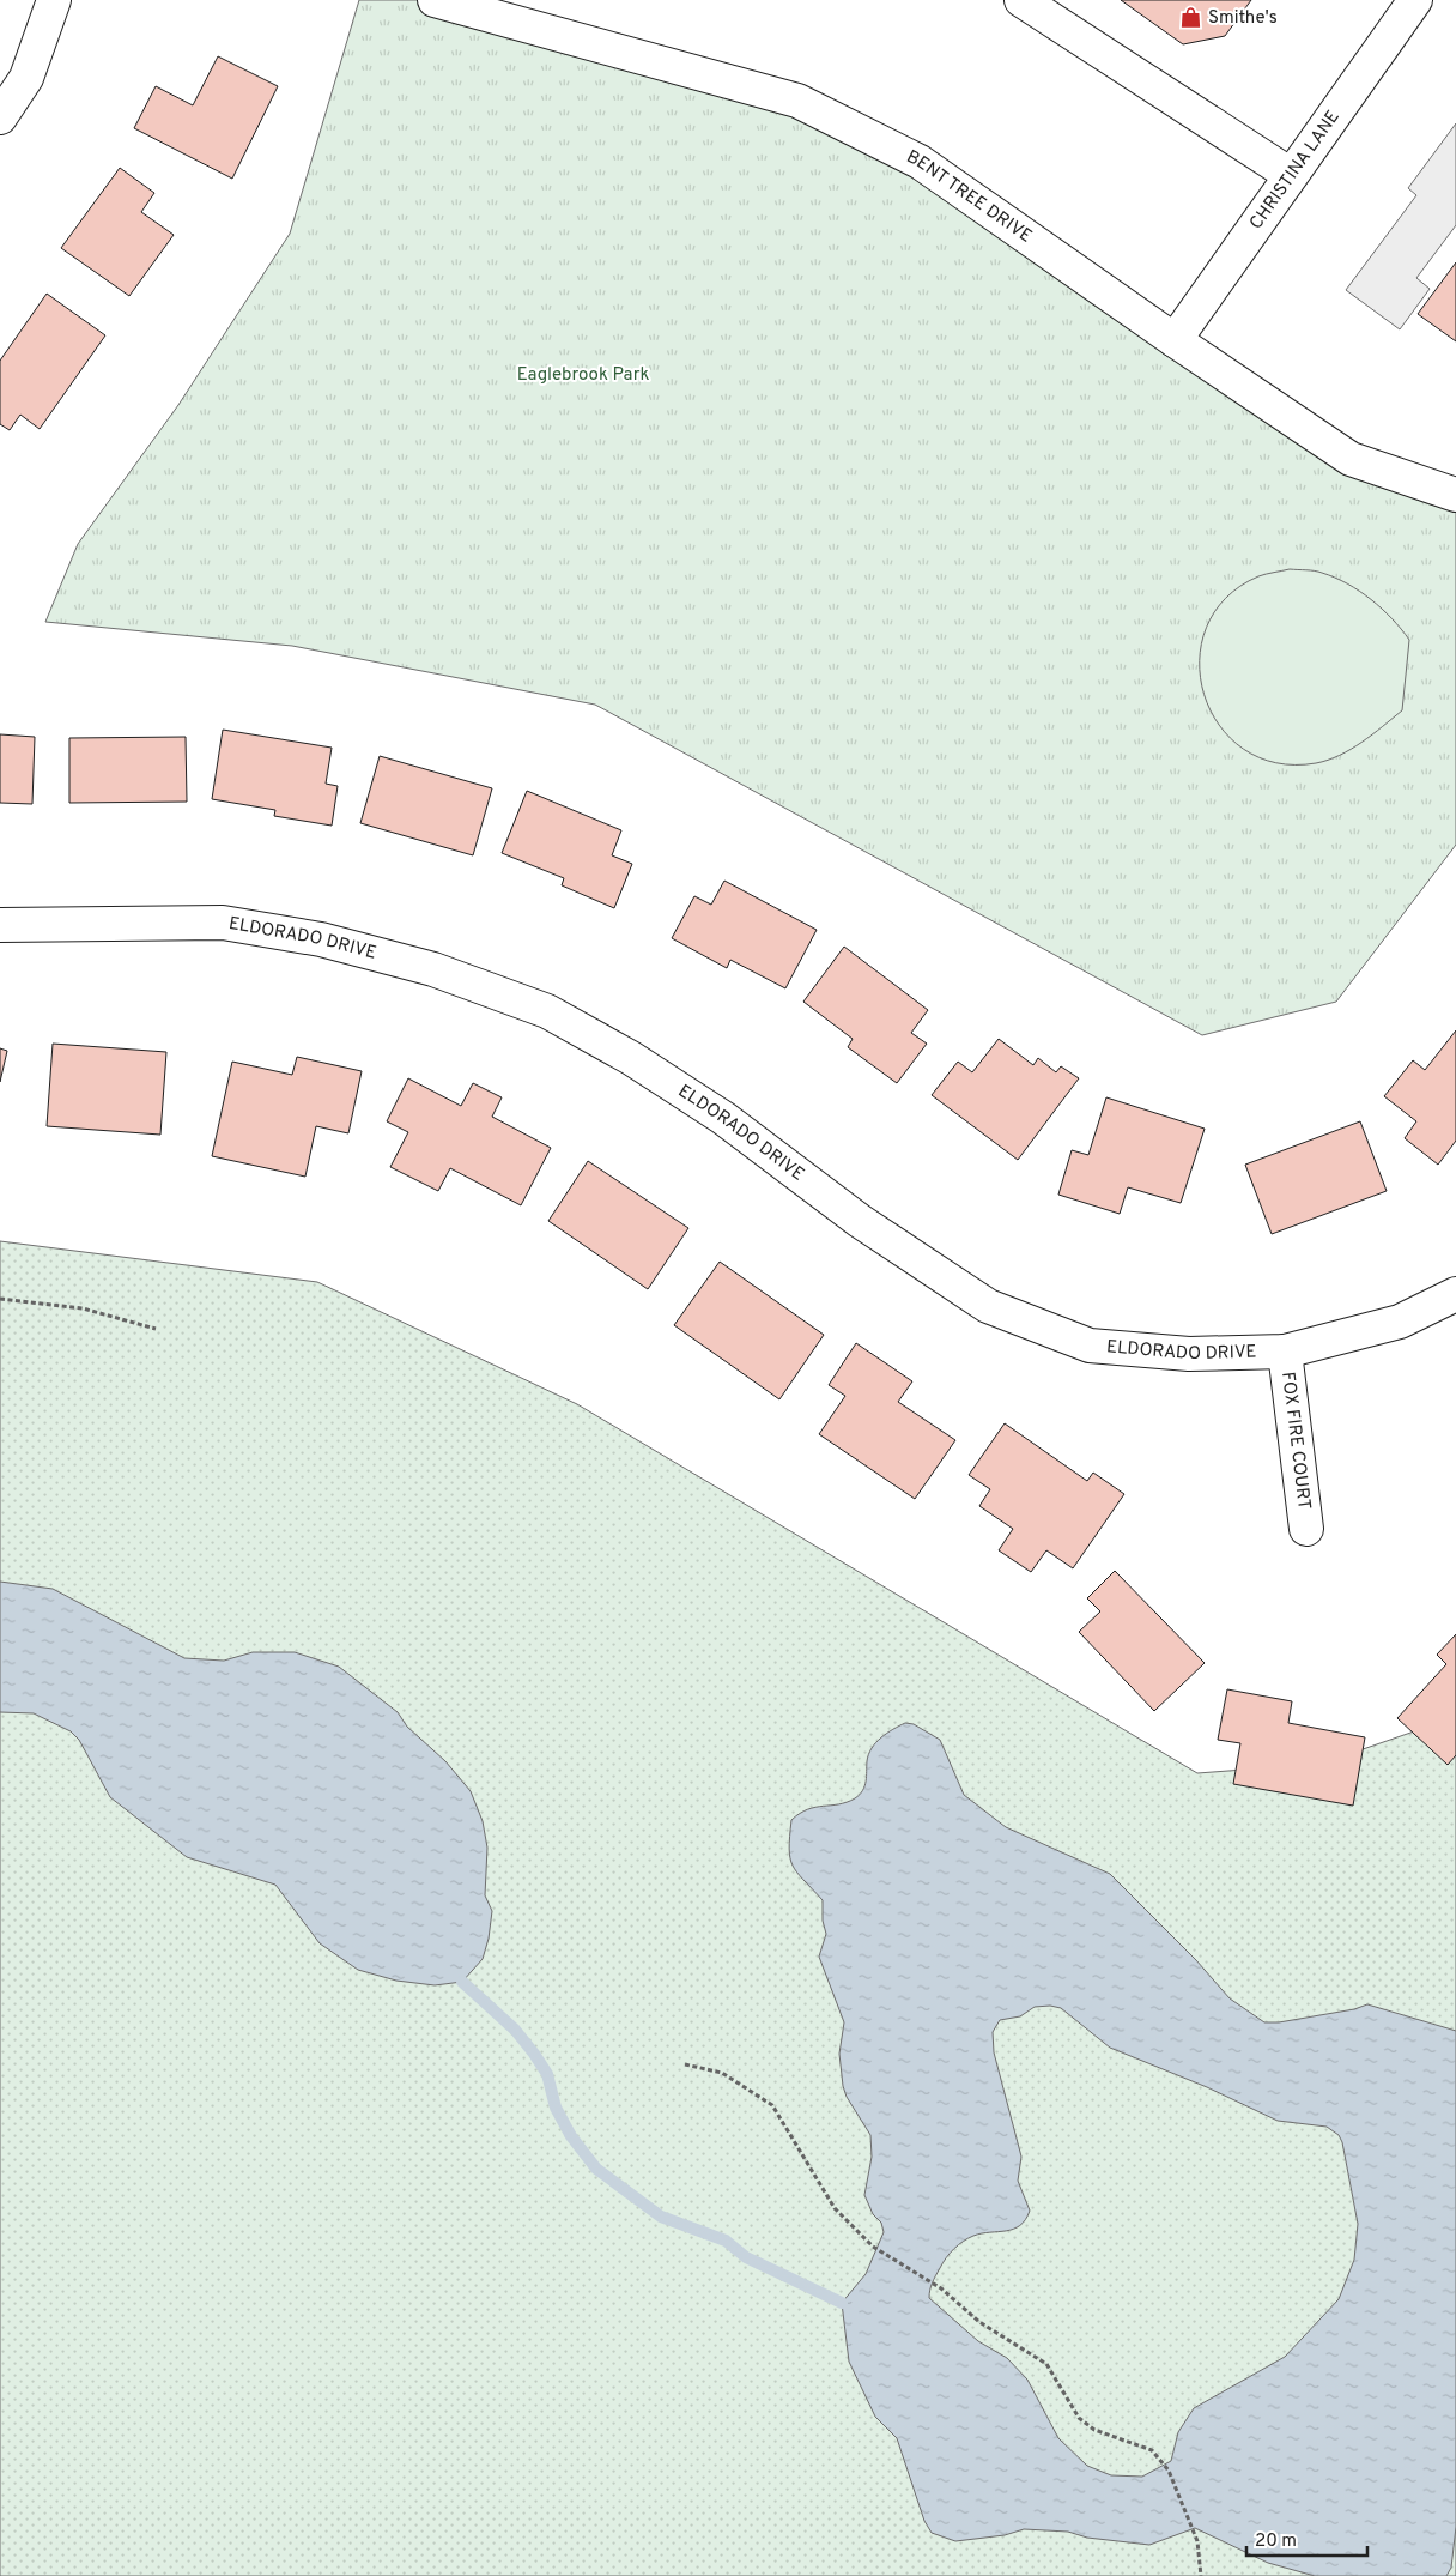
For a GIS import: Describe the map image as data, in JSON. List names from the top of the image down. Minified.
{"streets":{"street":["CHRISTINA LANE","BENT TREE DRIVE","ELDORADO DRIVE","FOX FIRE COURT"]},"crossings":[["CHRISTINA LANE","BENT TREE DRIVE"],["ELDORADO DRIVE","FOX FIRE COURT"]],"parks":["Eaglebrook Park"],"places":{"shop":["Smithe's"]},"scale_bar":"20 m"}
